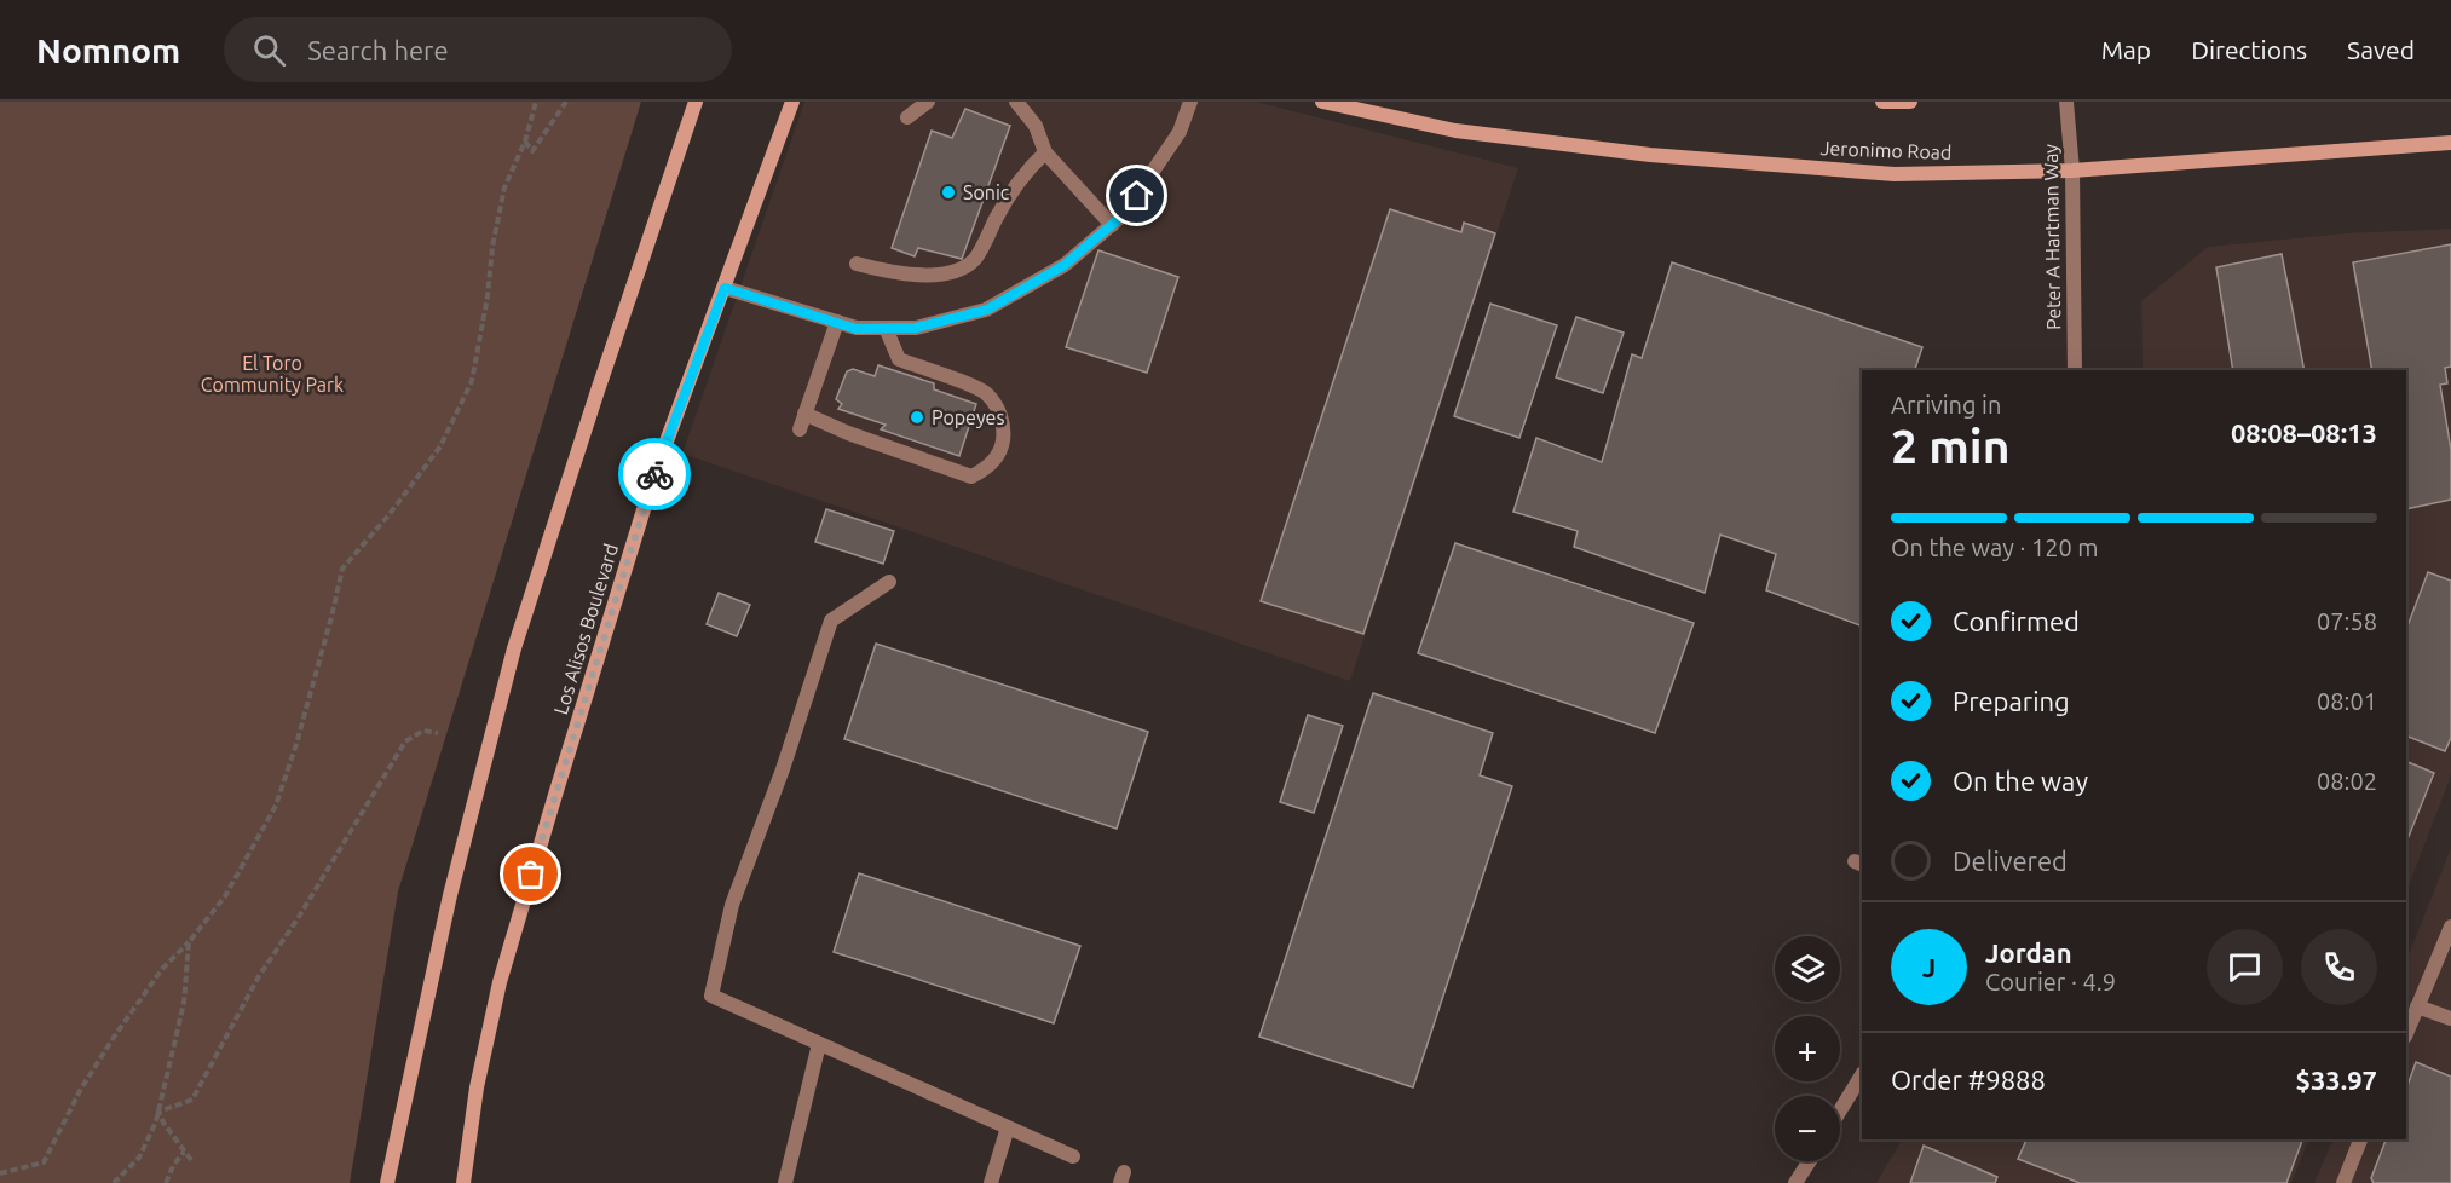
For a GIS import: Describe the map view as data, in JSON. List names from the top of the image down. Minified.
{"streets":{"main road":["Jeronimo Road","Los Alisos Boulevard"],"street":["Peter A Hartman Way"]},"crossings":[["Jeronimo Road","Peter A Hartman Way"]],"parks":["El Toro Community Park"],"places":["Sonic","Popeyes"],"page":{"header":"Nomnom","search":"Search here","nav":["Map","Directions","Saved"],"heading":["2 min","Arriving in","08:08–08:13"],"panel":["Jordan","Courier · 4.9","Order #9888","$33.97"],"bar":"On the way · 120 m","list":[["Confirmed","07:58"],["Preparing","08:01"],["On the way","08:02"],"Delivered"],"round":"J","map_buttons":["+","−"]}}
